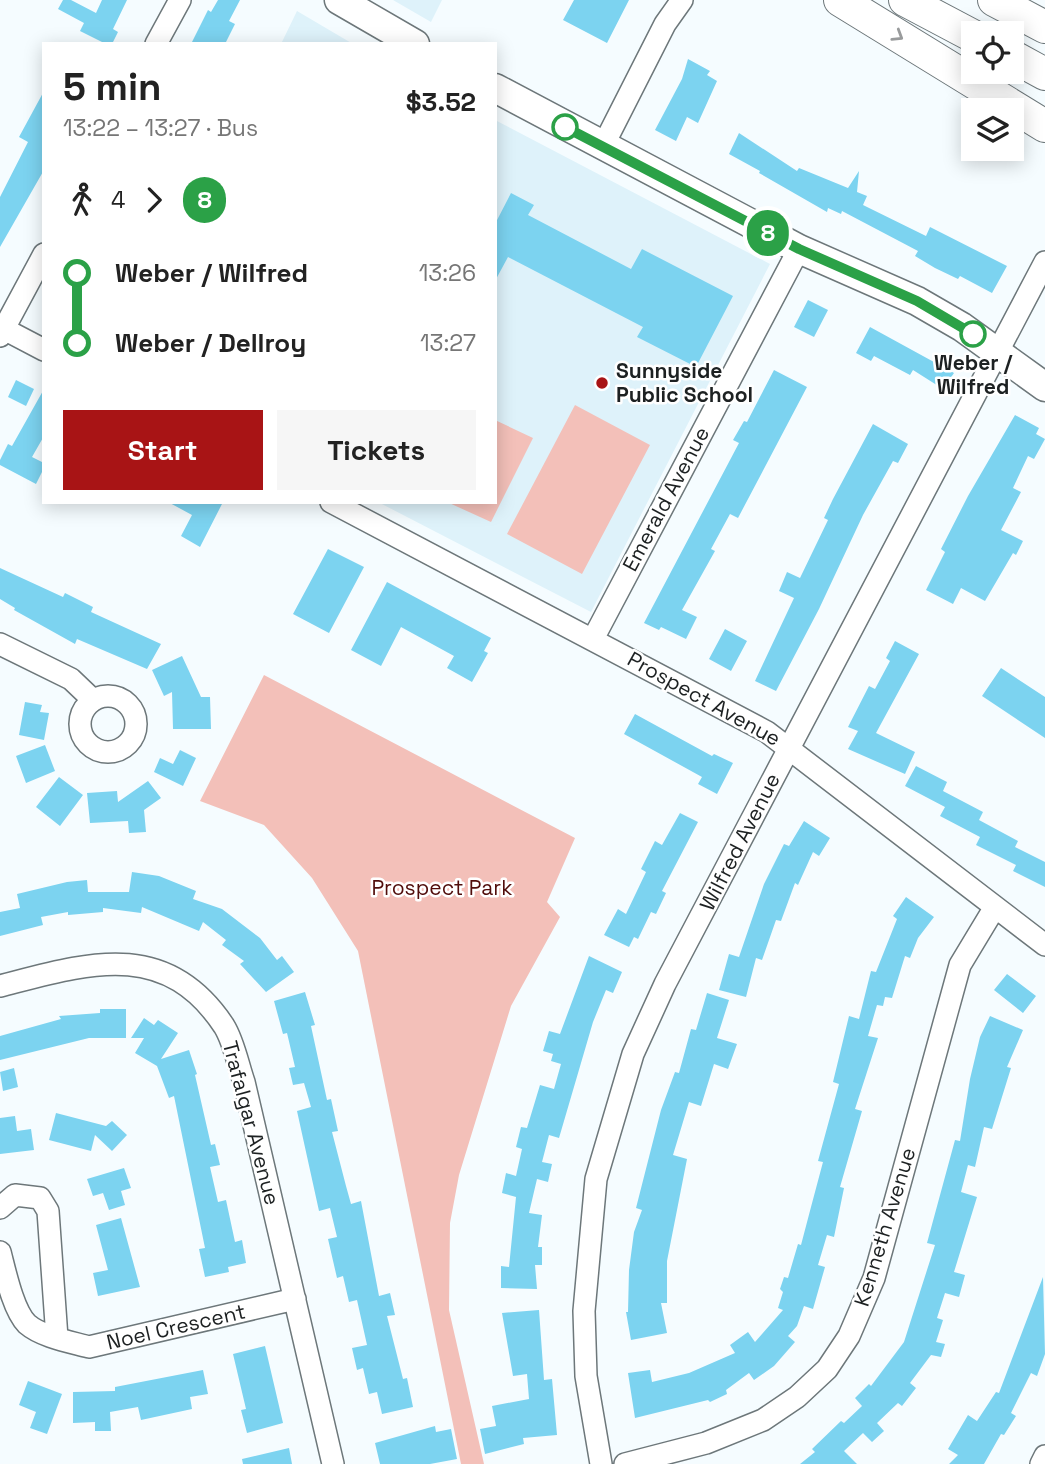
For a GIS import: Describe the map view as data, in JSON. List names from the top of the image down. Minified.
{"streets":{"street":["Emerald Avenue","Prospect Avenue","Wilfred Avenue","Trafalgar Avenue","Kenneth Avenue","Noel Crescent"]},"crossings":[["Emerald Avenue","Prospect Avenue"],["Prospect Avenue","Wilfred Avenue"],["Prospect Avenue","Kenneth Avenue"],["Trafalgar Avenue","Noel Crescent"]],"parks":["Prospect Park"],"places":["Weber / Wilfred","Sunnyside Public School"],"lines":["bus line 8"],"page":{"on_map":"8","heading":["5 min","13:22 – 13:27 · Bus","$3.52"],"legs":["4","8"],"list":[{"name":"Weber / Wilfred","value":"13:26"},{"name":"Weber / Dellroy","value":"13:27"}],"buttons":["Start","Tickets"]}}
